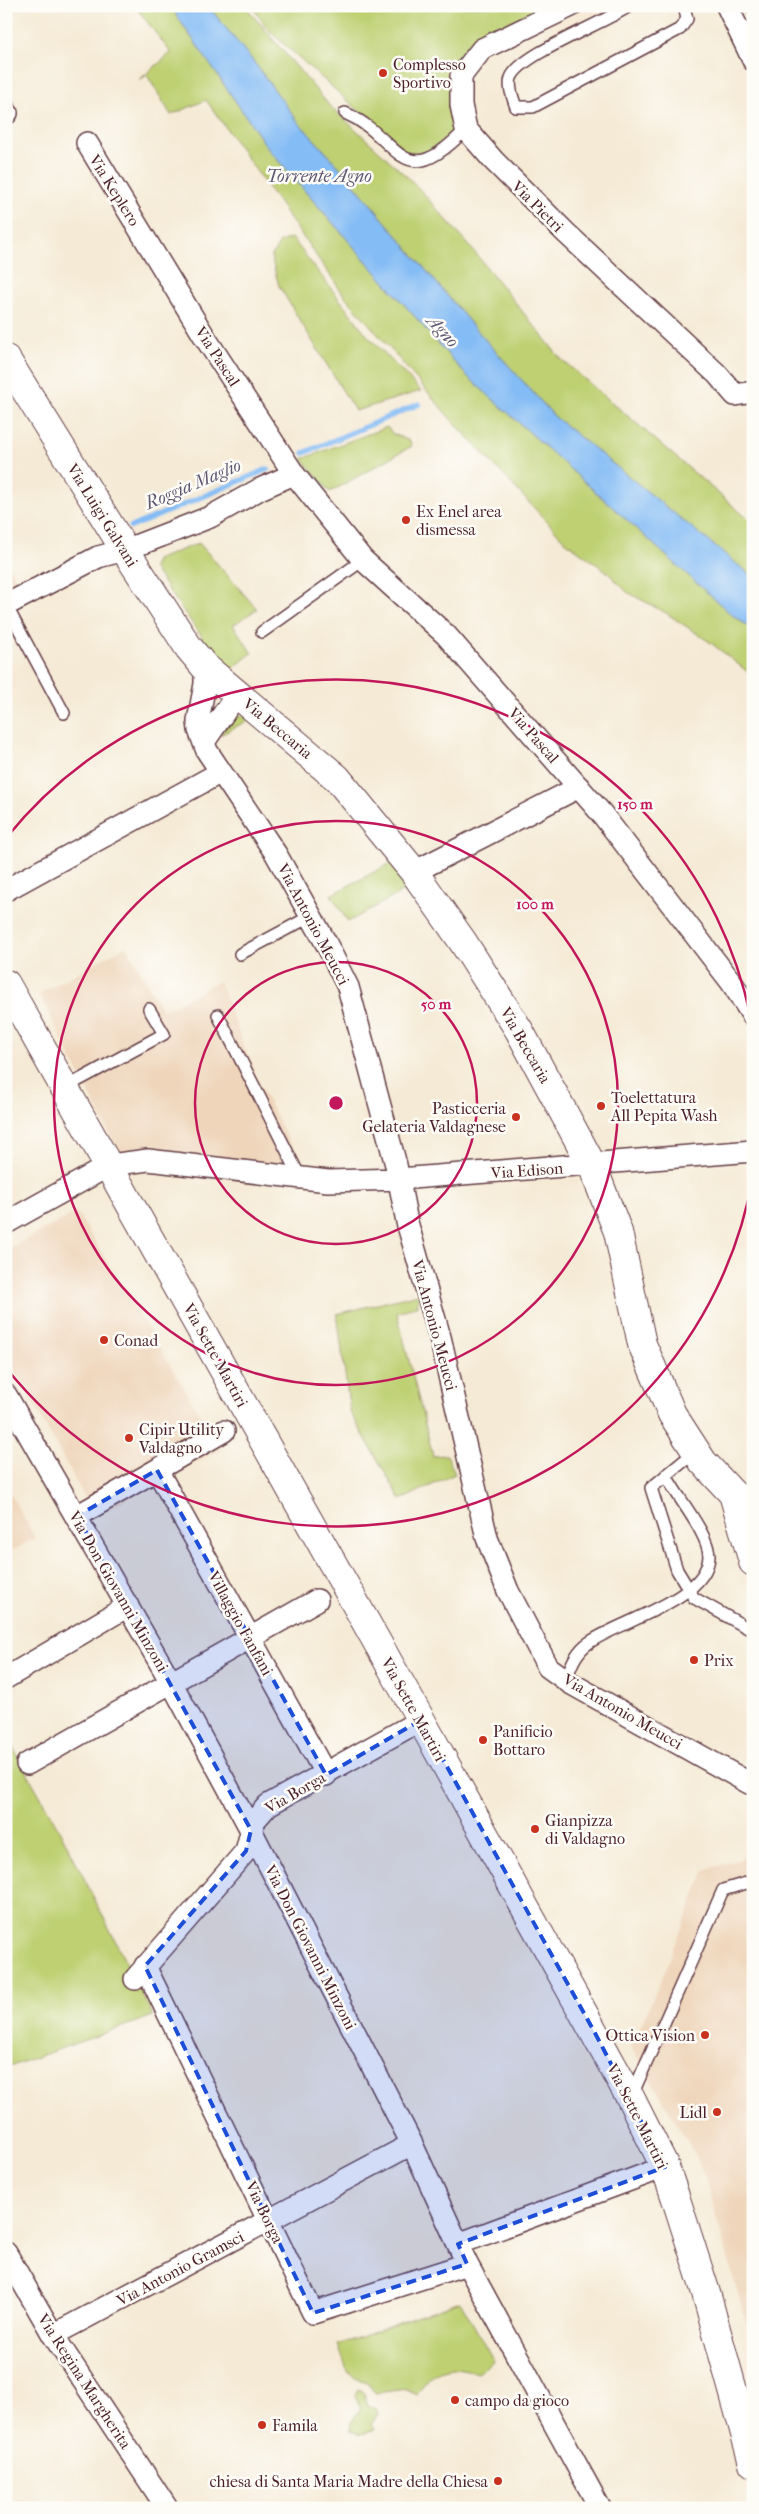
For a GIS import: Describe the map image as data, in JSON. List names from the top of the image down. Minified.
{"streets":{"main road":["Via Luigi Galvani","Via Beccaria","Via Sette Martiri"],"street":["Via Keplero","Via Pietri","Via Pascal","Via Antonio Meucci","Via Edison","Via Don Giovanni Minzoni","Villaggio Fanfani","Via Borga","Via Antonio Gramsci","Via Regina Margherita"]},"crossings":[["Via Keplero","Via Pascal"],["Via Luigi Galvani","Via Beccaria"],["Via Luigi Galvani","Via Antonio Meucci"],["Via Beccaria","Via Antonio Meucci"],["Via Beccaria","Via Edison"],["Via Antonio Meucci","Via Edison"],["Via Edison","Via Sette Martiri"],["Via Sette Martiri","Via Borga"],["Via Don Giovanni Minzoni","Via Borga"],["Via Don Giovanni Minzoni","Via Antonio Gramsci"],["Villaggio Fanfani","Via Borga"],["Via Borga","Via Antonio Gramsci"],["Via Antonio Gramsci","Via Regina Margherita"]],"water":["Torrente Agno","Agno","Roggia Maglio"],"places":["Complesso Sportivo","Ex Enel area dismessa","Toelettatura All Pepita Wash","Pasticceria Gelateria Valdagnese","Conad","Cipir Utility Valdagno","Prix","Panificio Bottaro","Gianpizza di Valdagno","Ottica Vision","Lidl","campo da gioco","Famila","chiesa di Santa Maria Madre della Chiesa"],"rings":["150 m","100 m","50 m"]}
